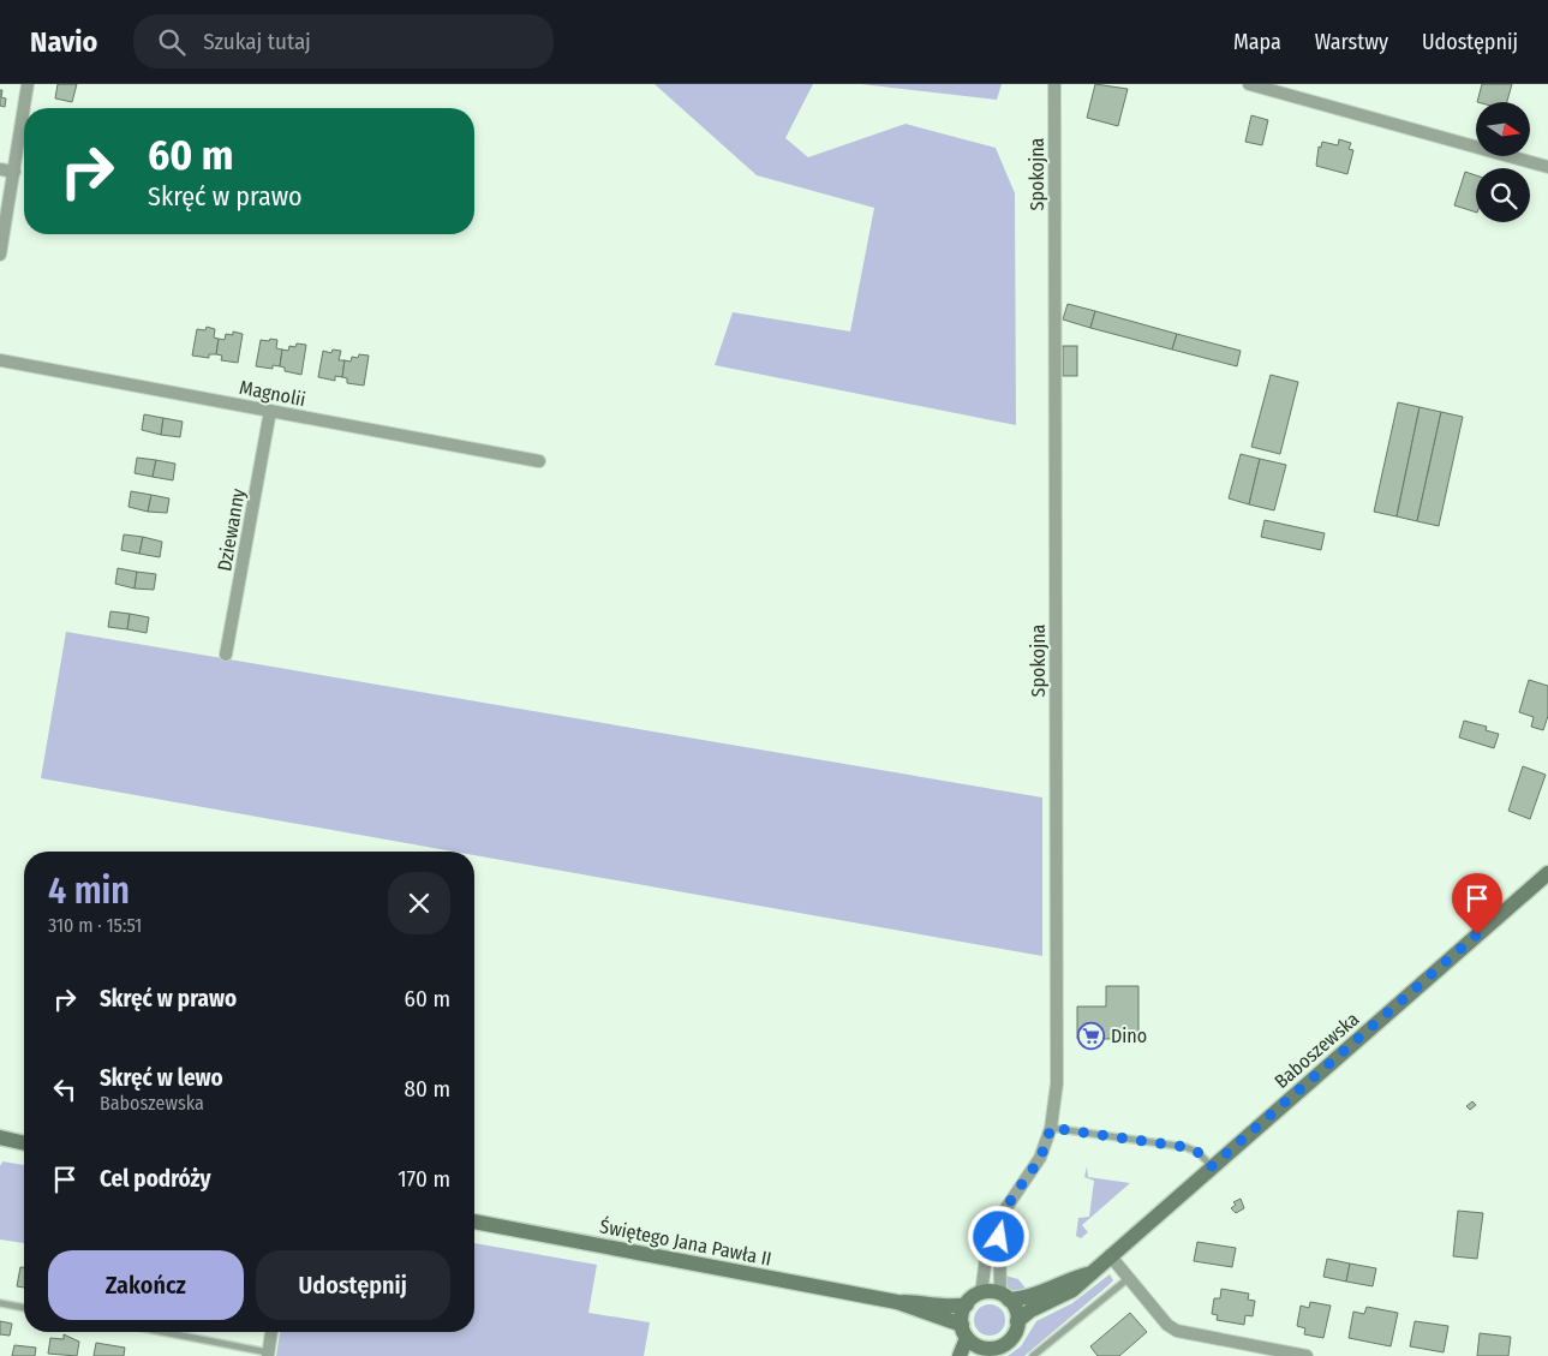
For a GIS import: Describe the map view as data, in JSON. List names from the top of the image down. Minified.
{"streets":{"street":["Spokojna","Magnolii","Dziewanny","Baboszewska","Świętego Jana Pawła II"]},"crossings":[["Spokojna","Baboszewska"],["Spokojna","Świętego Jana Pawła II"],["Magnolii","Dziewanny"],["Baboszewska","Świętego Jana Pawła II"]],"places":{"supermarket":["Dino"]},"north":"right","page":{"header":"Navio","search":"Szukaj tutaj","nav":["Mapa","Warstwy","Udostępnij"],"turn":["60 m","Skręć w prawo"],"heading":["4 min","310 m · 15:51"],"list":[{"name":"Skręć w prawo","value":"60 m"},{"name":"Skręć w lewo","note":"Baboszewska","value":"80 m"},{"name":"Cel podróży","value":"170 m"}],"buttons":["Zakończ","Udostępnij"]}}
